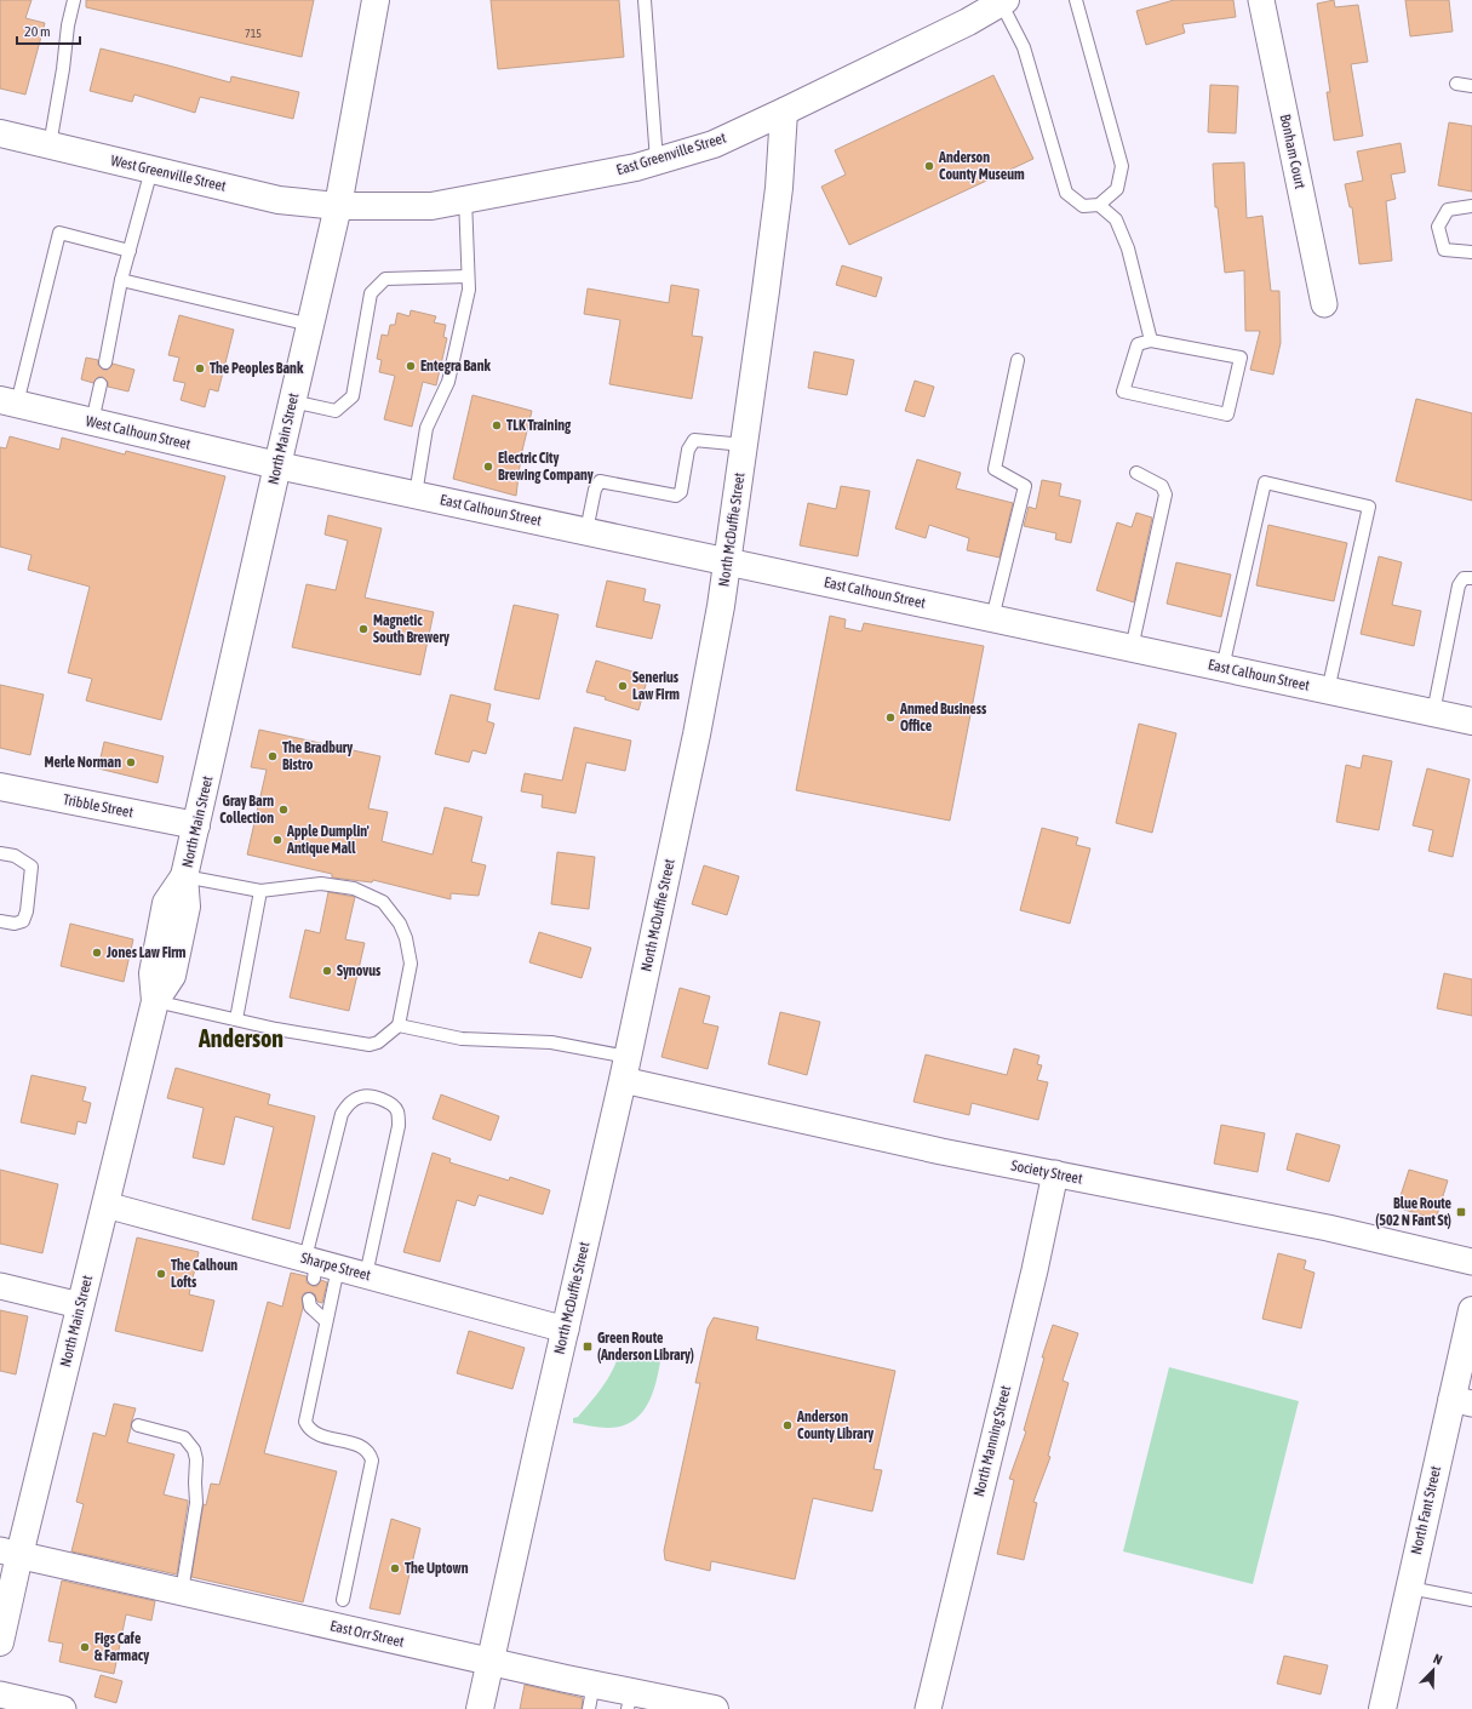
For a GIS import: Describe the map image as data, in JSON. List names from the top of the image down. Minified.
{"streets":{"street":["Bonham Court","East Greenville Street","West Greenville Street","West Calhoun Street","North Main Street","East Calhoun Street","North McDuffie Street","Tribble Street","Society Street","Sharpe Street","North Manning Street","North Fant Street","East Orr Street"]},"crossings":[["East Greenville Street","West Greenville Street"],["East Greenville Street","North Main Street"],["East Greenville Street","North McDuffie Street"],["West Greenville Street","North Main Street"],["West Calhoun Street","North Main Street"],["West Calhoun Street","East Calhoun Street"],["North Main Street","East Calhoun Street"],["North Main Street","Tribble Street"],["North Main Street","Sharpe Street"],["North Main Street","East Orr Street"],["East Calhoun Street","North McDuffie Street"],["North McDuffie Street","Society Street"],["North McDuffie Street","Sharpe Street"],["North McDuffie Street","East Orr Street"],["Society Street","North Manning Street"]],"districts":["Anderson"],"places":{"other":["Anderson County Museum","Entegra Bank","The Peoples Bank","TLK Training","Electric City Brewing Company","Magnetic South Brewery","Senerius Law Firm","Anmed Business Office","The Bradbury Bistro","Merle Norman","Gray Barn Collection","Apple Dumplin' Antique Mall","Jones Law Firm","Synovus","The Calhoun Lofts","Anderson County Library","The Uptown","Figs Cafe & Farmacy"],"transit":["Blue Route (502 N Fant St)","Green Route (Anderson Library)"]},"house_numbers":["715"],"scale_bar":"20 m","north":"top right"}
